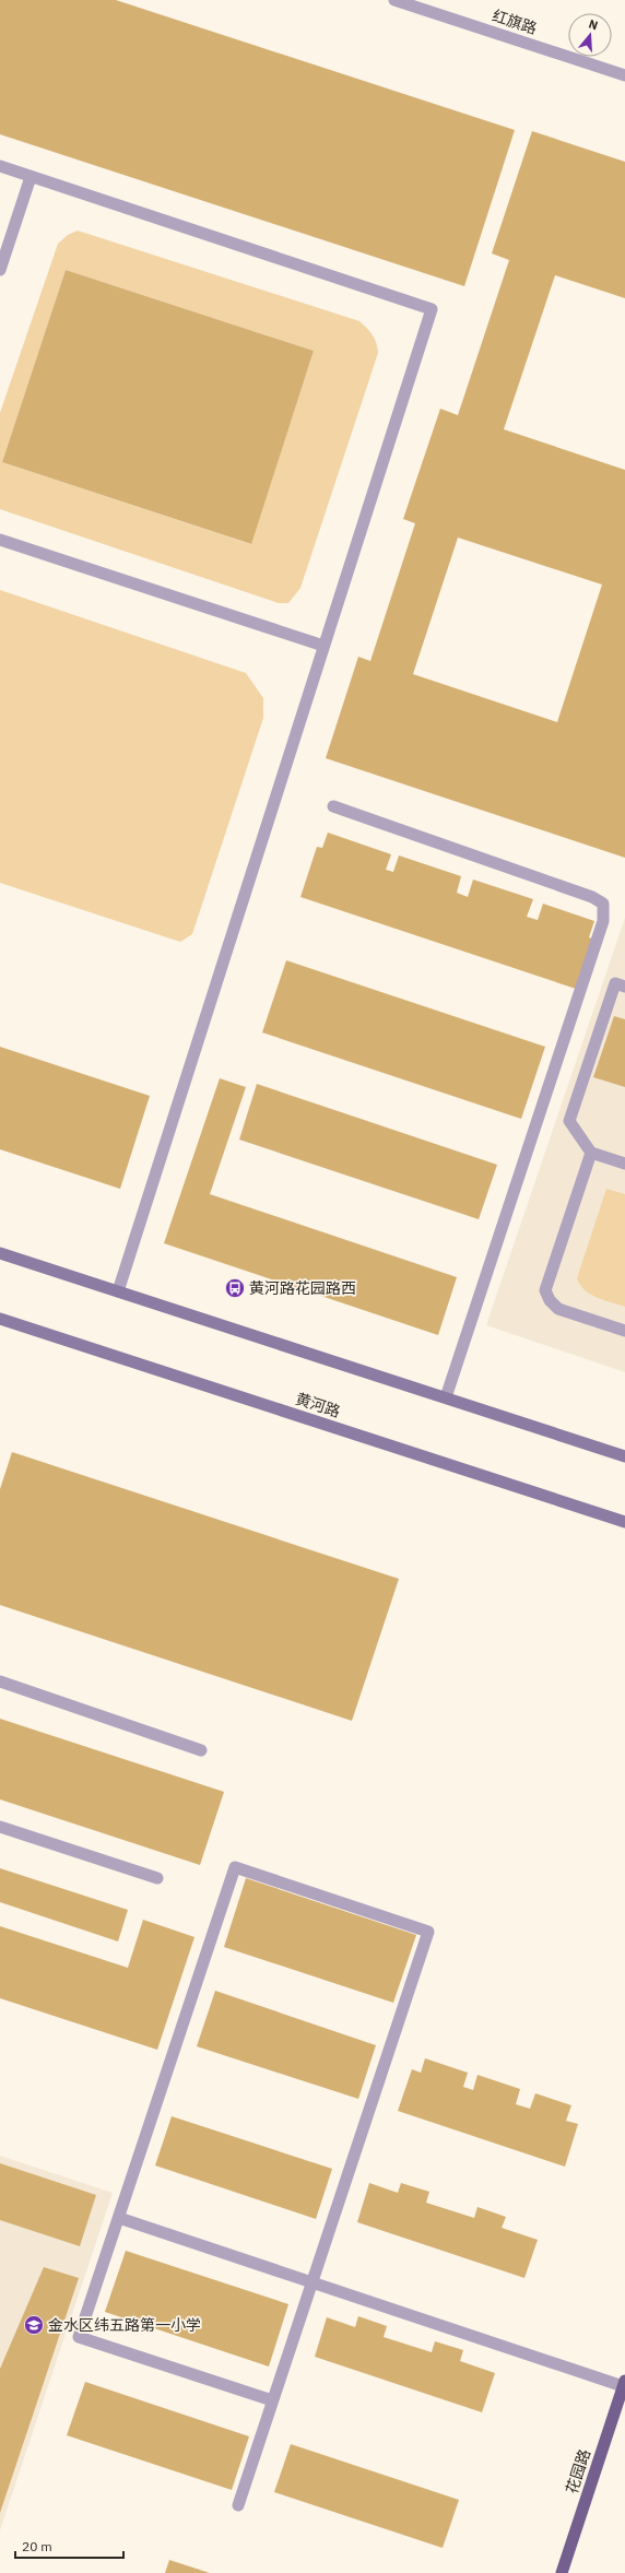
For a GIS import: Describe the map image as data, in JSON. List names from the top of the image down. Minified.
{"streets":{"main road":["黄河路","花园路"],"street":["红旗路"]},"places":{"bus stop":["黄河路花园路西"],"school or university":["金水区纬五路第一小学"]},"scale_bar":"20 m","north":"top"}
